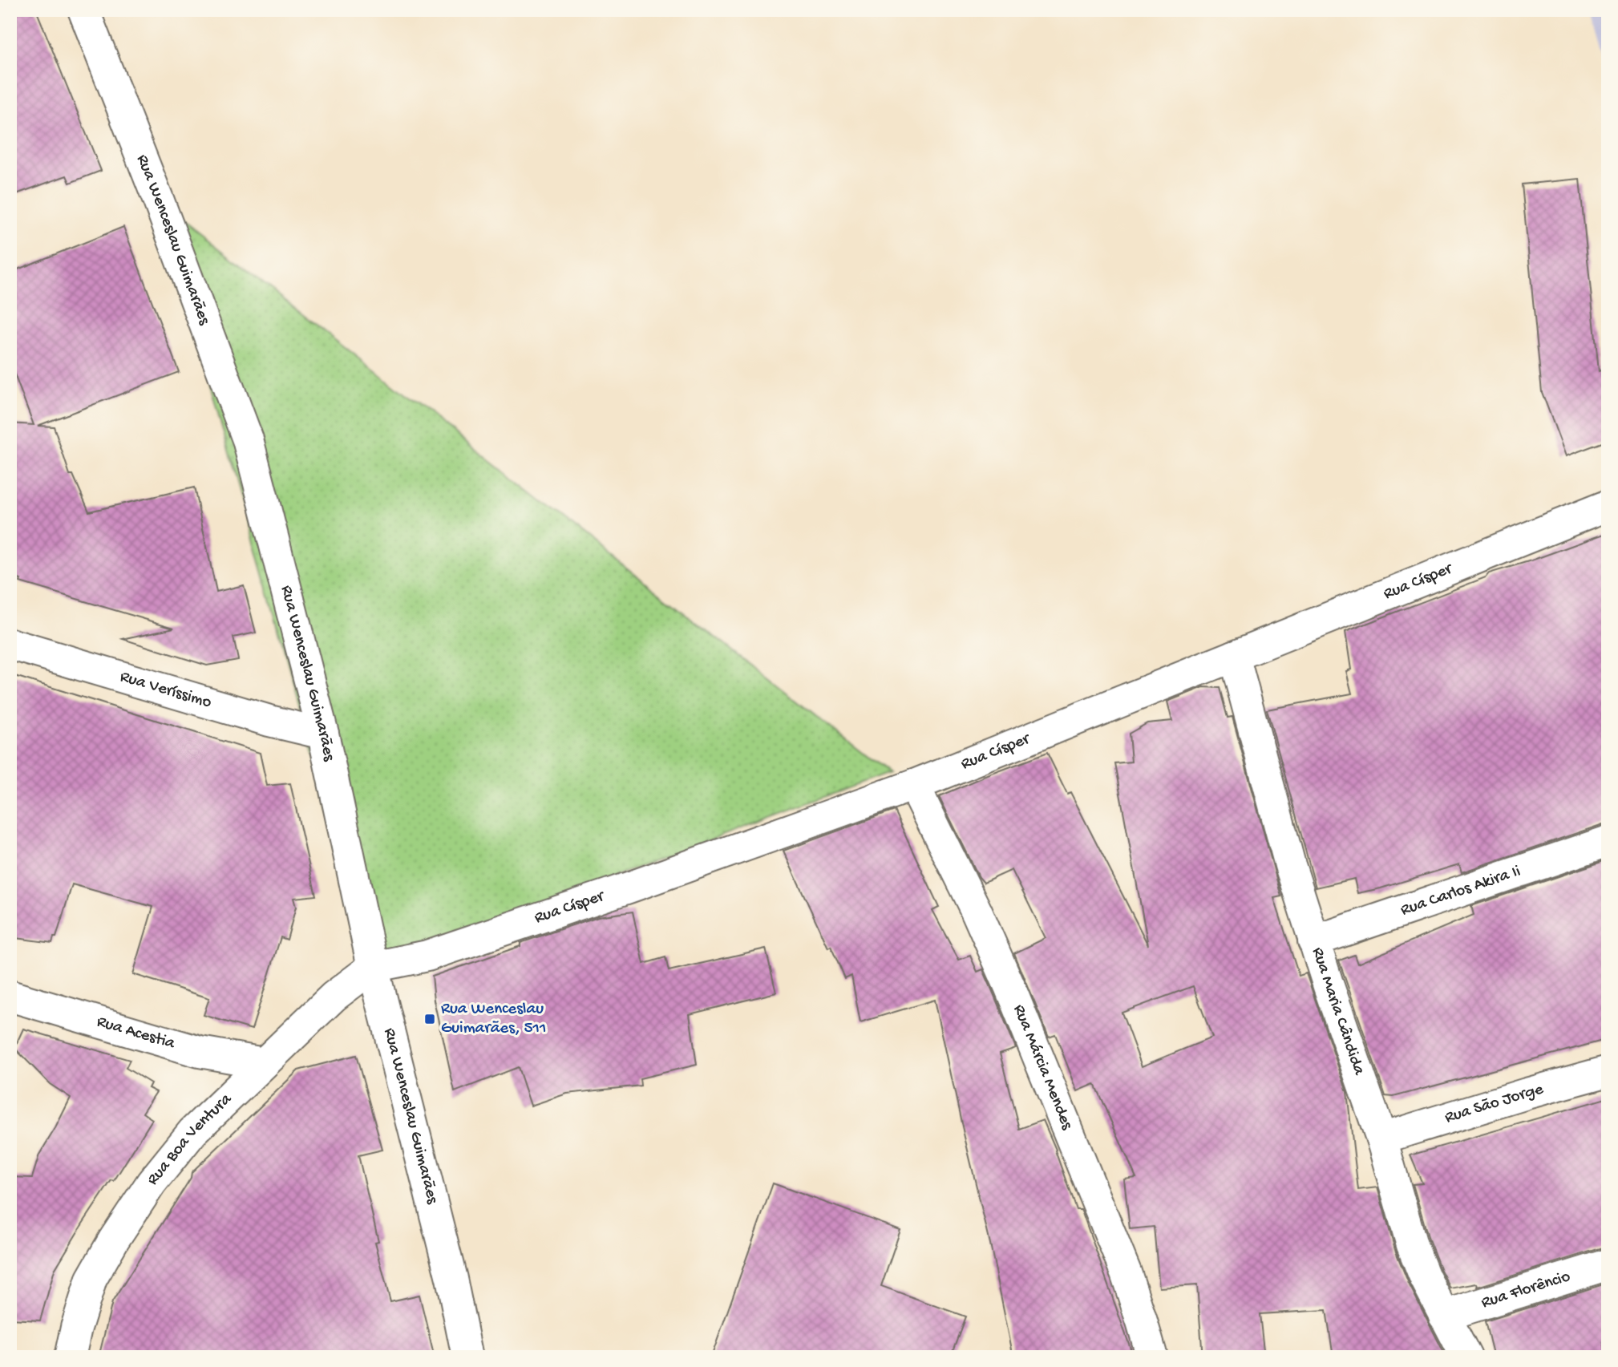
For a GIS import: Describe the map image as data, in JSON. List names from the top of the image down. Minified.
{"streets":{"street":["Rua Wenceslau Guimarães","Rua Císper","Rua Veríssimo","Rua Carlos Akira Ii","Rua Maria Cândida","Rua Acestia","Rua Márcia Mendes","Rua São Jorge","Rua Boa Ventura","Rua Florêncio"]},"crossings":[["Rua Wenceslau Guimarães","Rua Císper"],["Rua Wenceslau Guimarães","Rua Veríssimo"],["Rua Wenceslau Guimarães","Rua Boa Ventura"],["Rua Císper","Rua Maria Cândida"],["Rua Císper","Rua Márcia Mendes"],["Rua Císper","Rua Boa Ventura"],["Rua Carlos Akira Ii","Rua Maria Cândida"],["Rua Maria Cândida","Rua São Jorge"],["Rua Maria Cândida","Rua Florêncio"],["Rua Acestia","Rua Boa Ventura"]],"places":{"transit":["Rua Wenceslau Guimarães, 511"]}}
